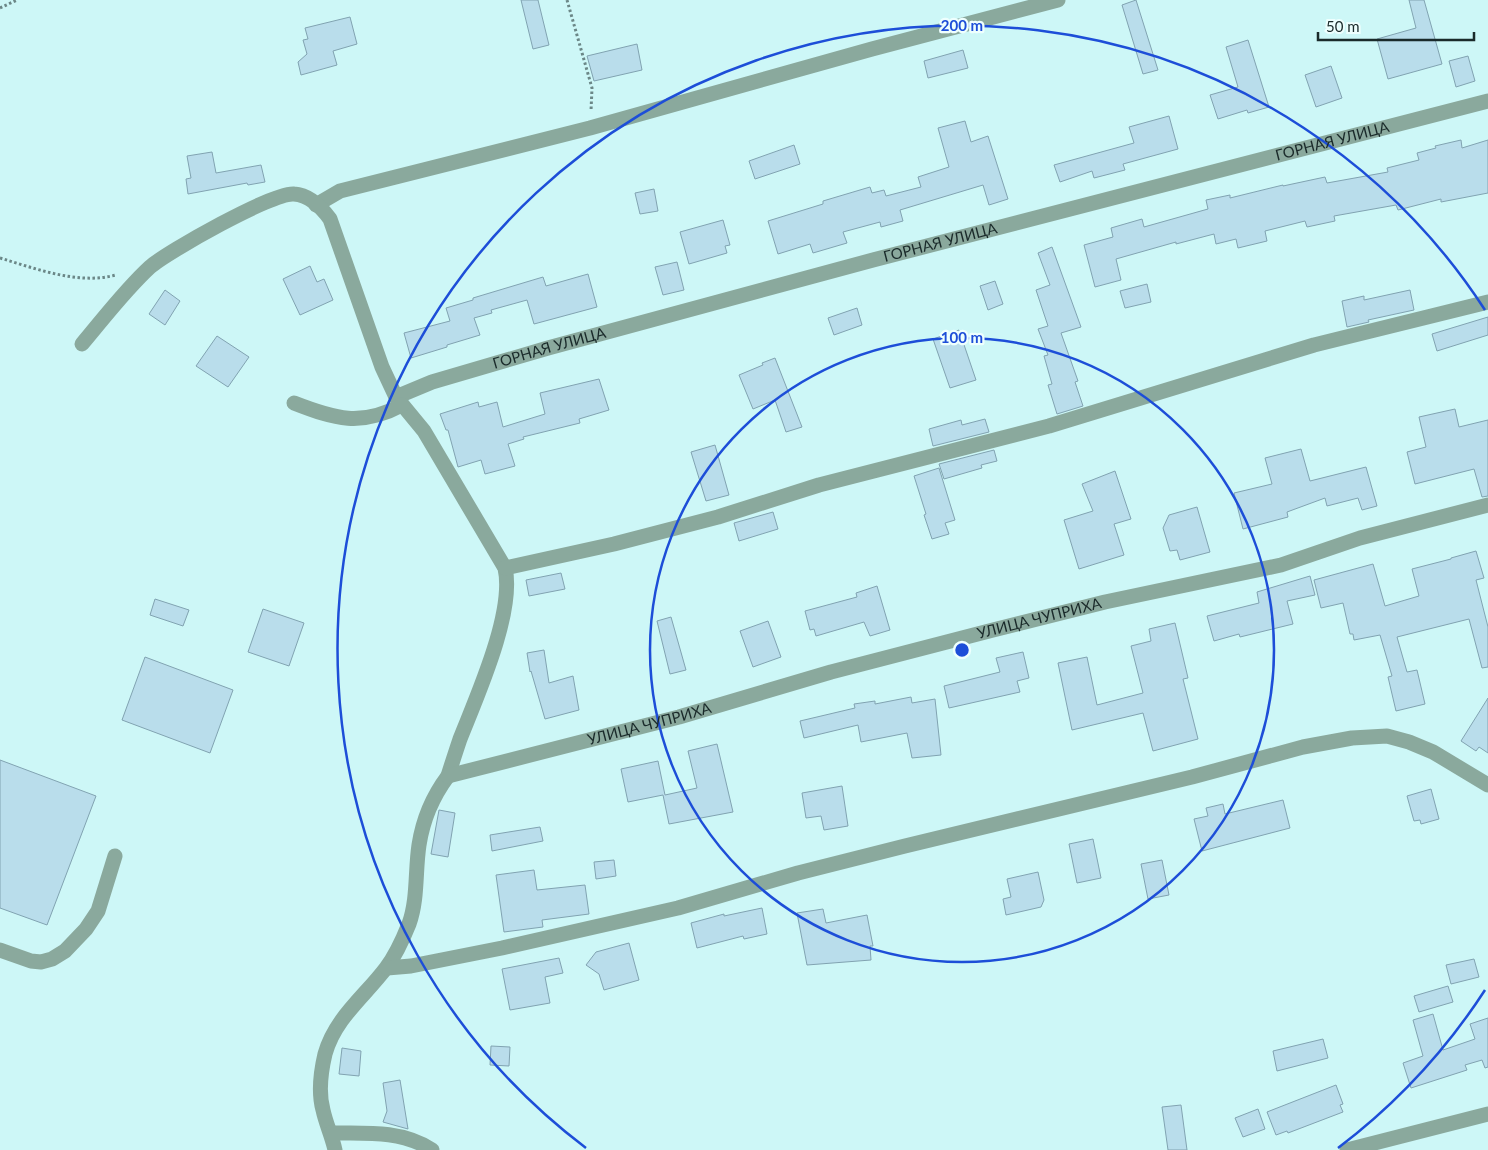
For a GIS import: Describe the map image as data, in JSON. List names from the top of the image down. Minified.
{"streets":{"street":["ГОРНАЯ УЛИЦА","УЛИЦА ЧУПРИХА"]},"scale_bar":"50 m","rings":["200 m","100 m"]}
